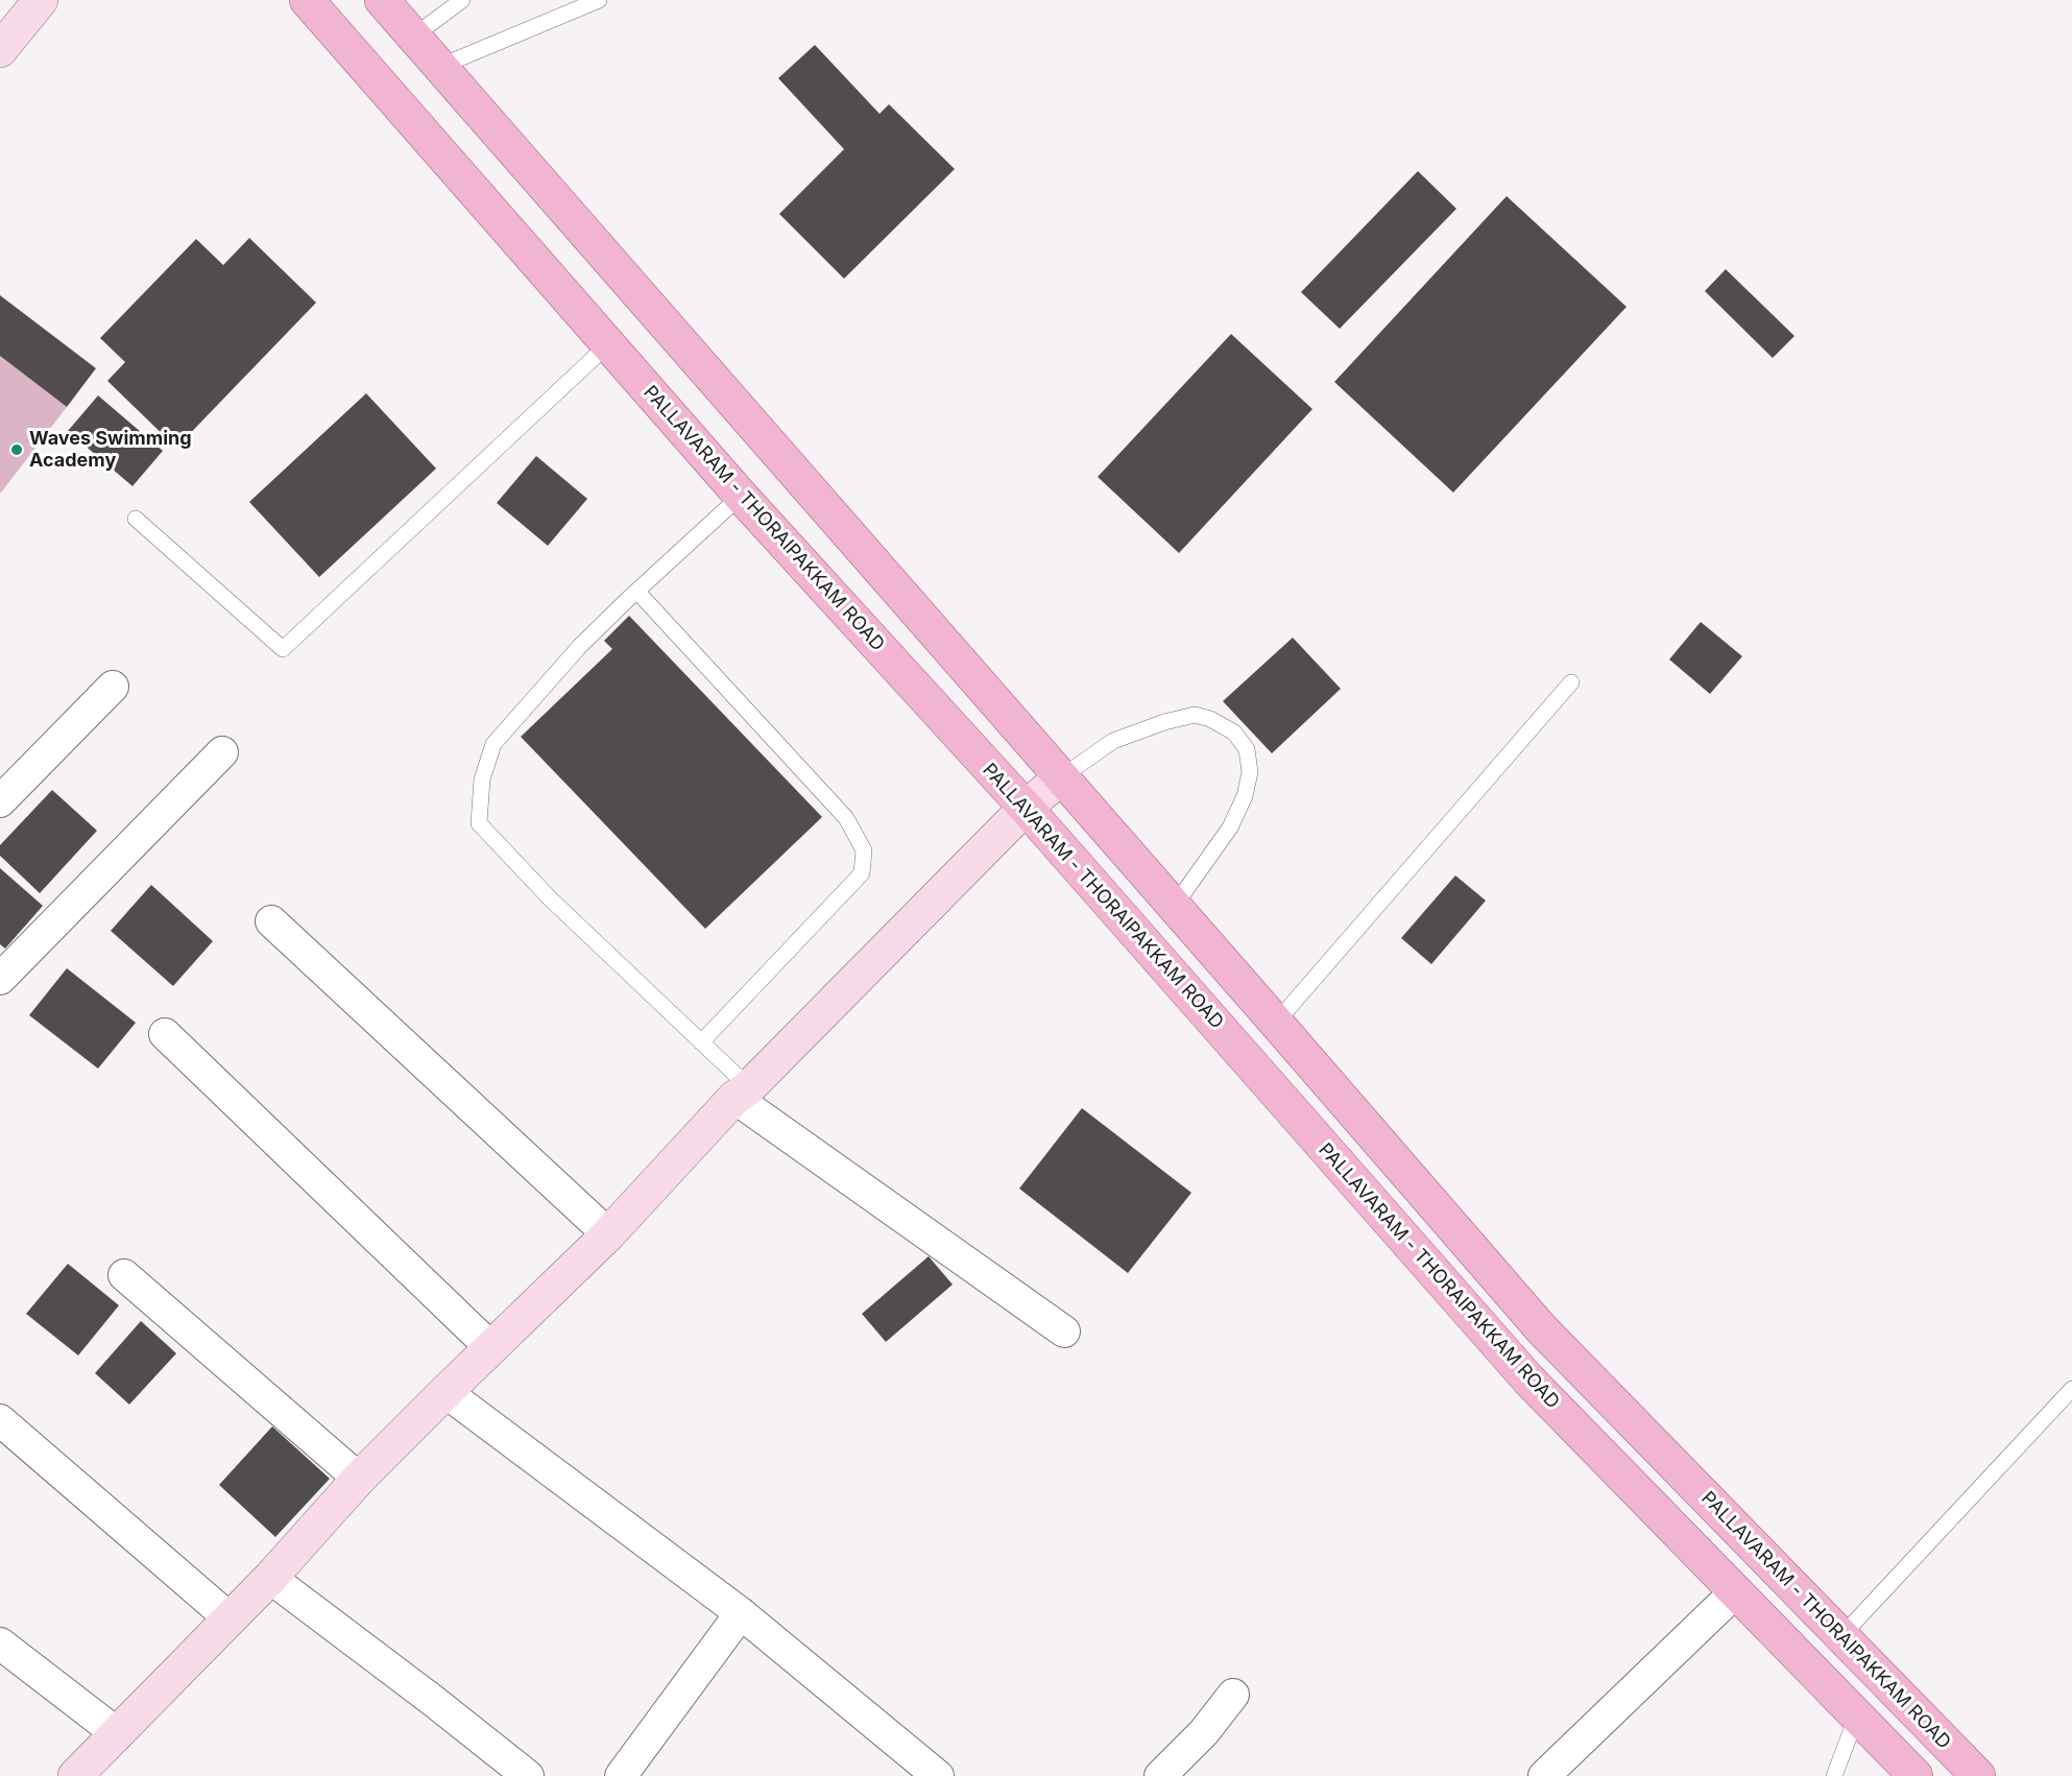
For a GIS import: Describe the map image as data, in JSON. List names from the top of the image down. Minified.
{"streets":{"main road":["PALLAVARAM - THORAIPAKKAM ROAD"]},"places":["Waves Swimming Academy"]}
